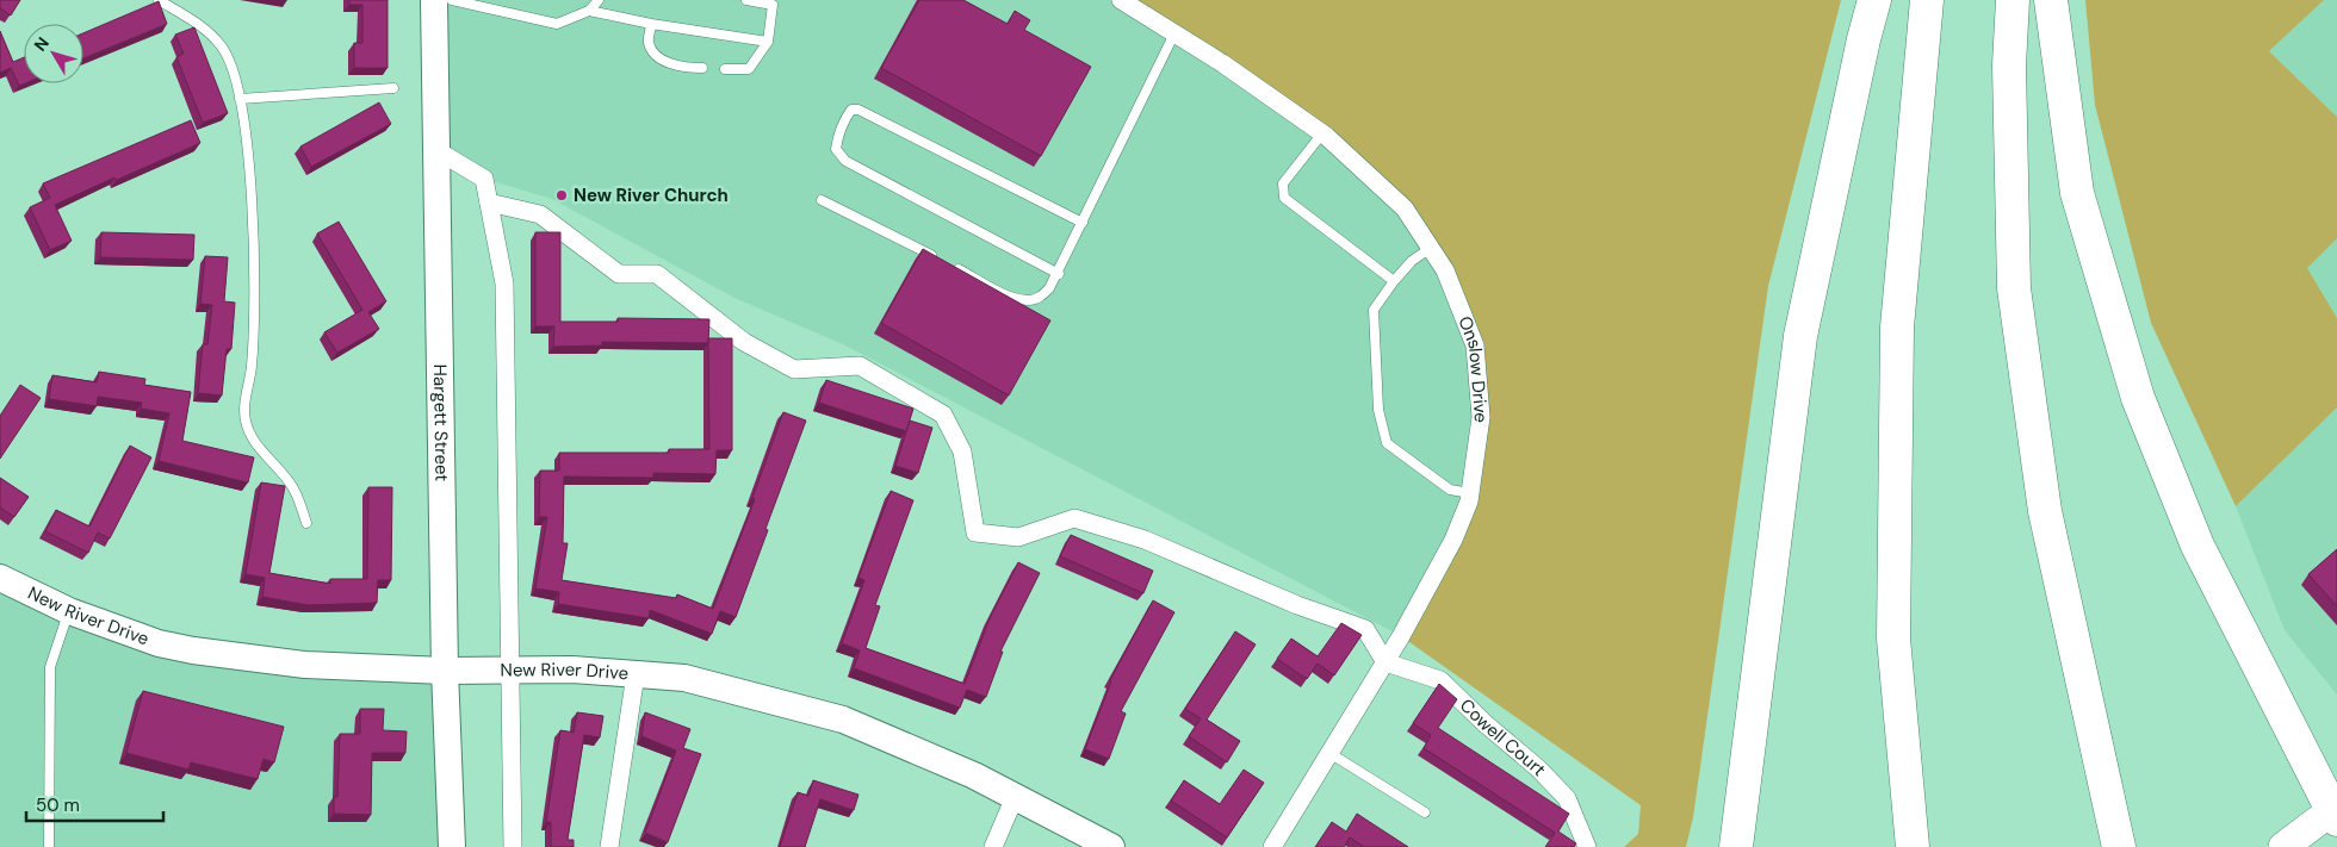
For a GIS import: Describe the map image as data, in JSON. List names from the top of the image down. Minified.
{"streets":{"street":["Onslow Drive","Hargett Street","New River Drive","Cowell Court"]},"crossings":[["Onslow Drive","Cowell Court"],["Hargett Street","New River Drive"]],"places":["New River Church"],"scale_bar":"50 m","north":"top left"}
